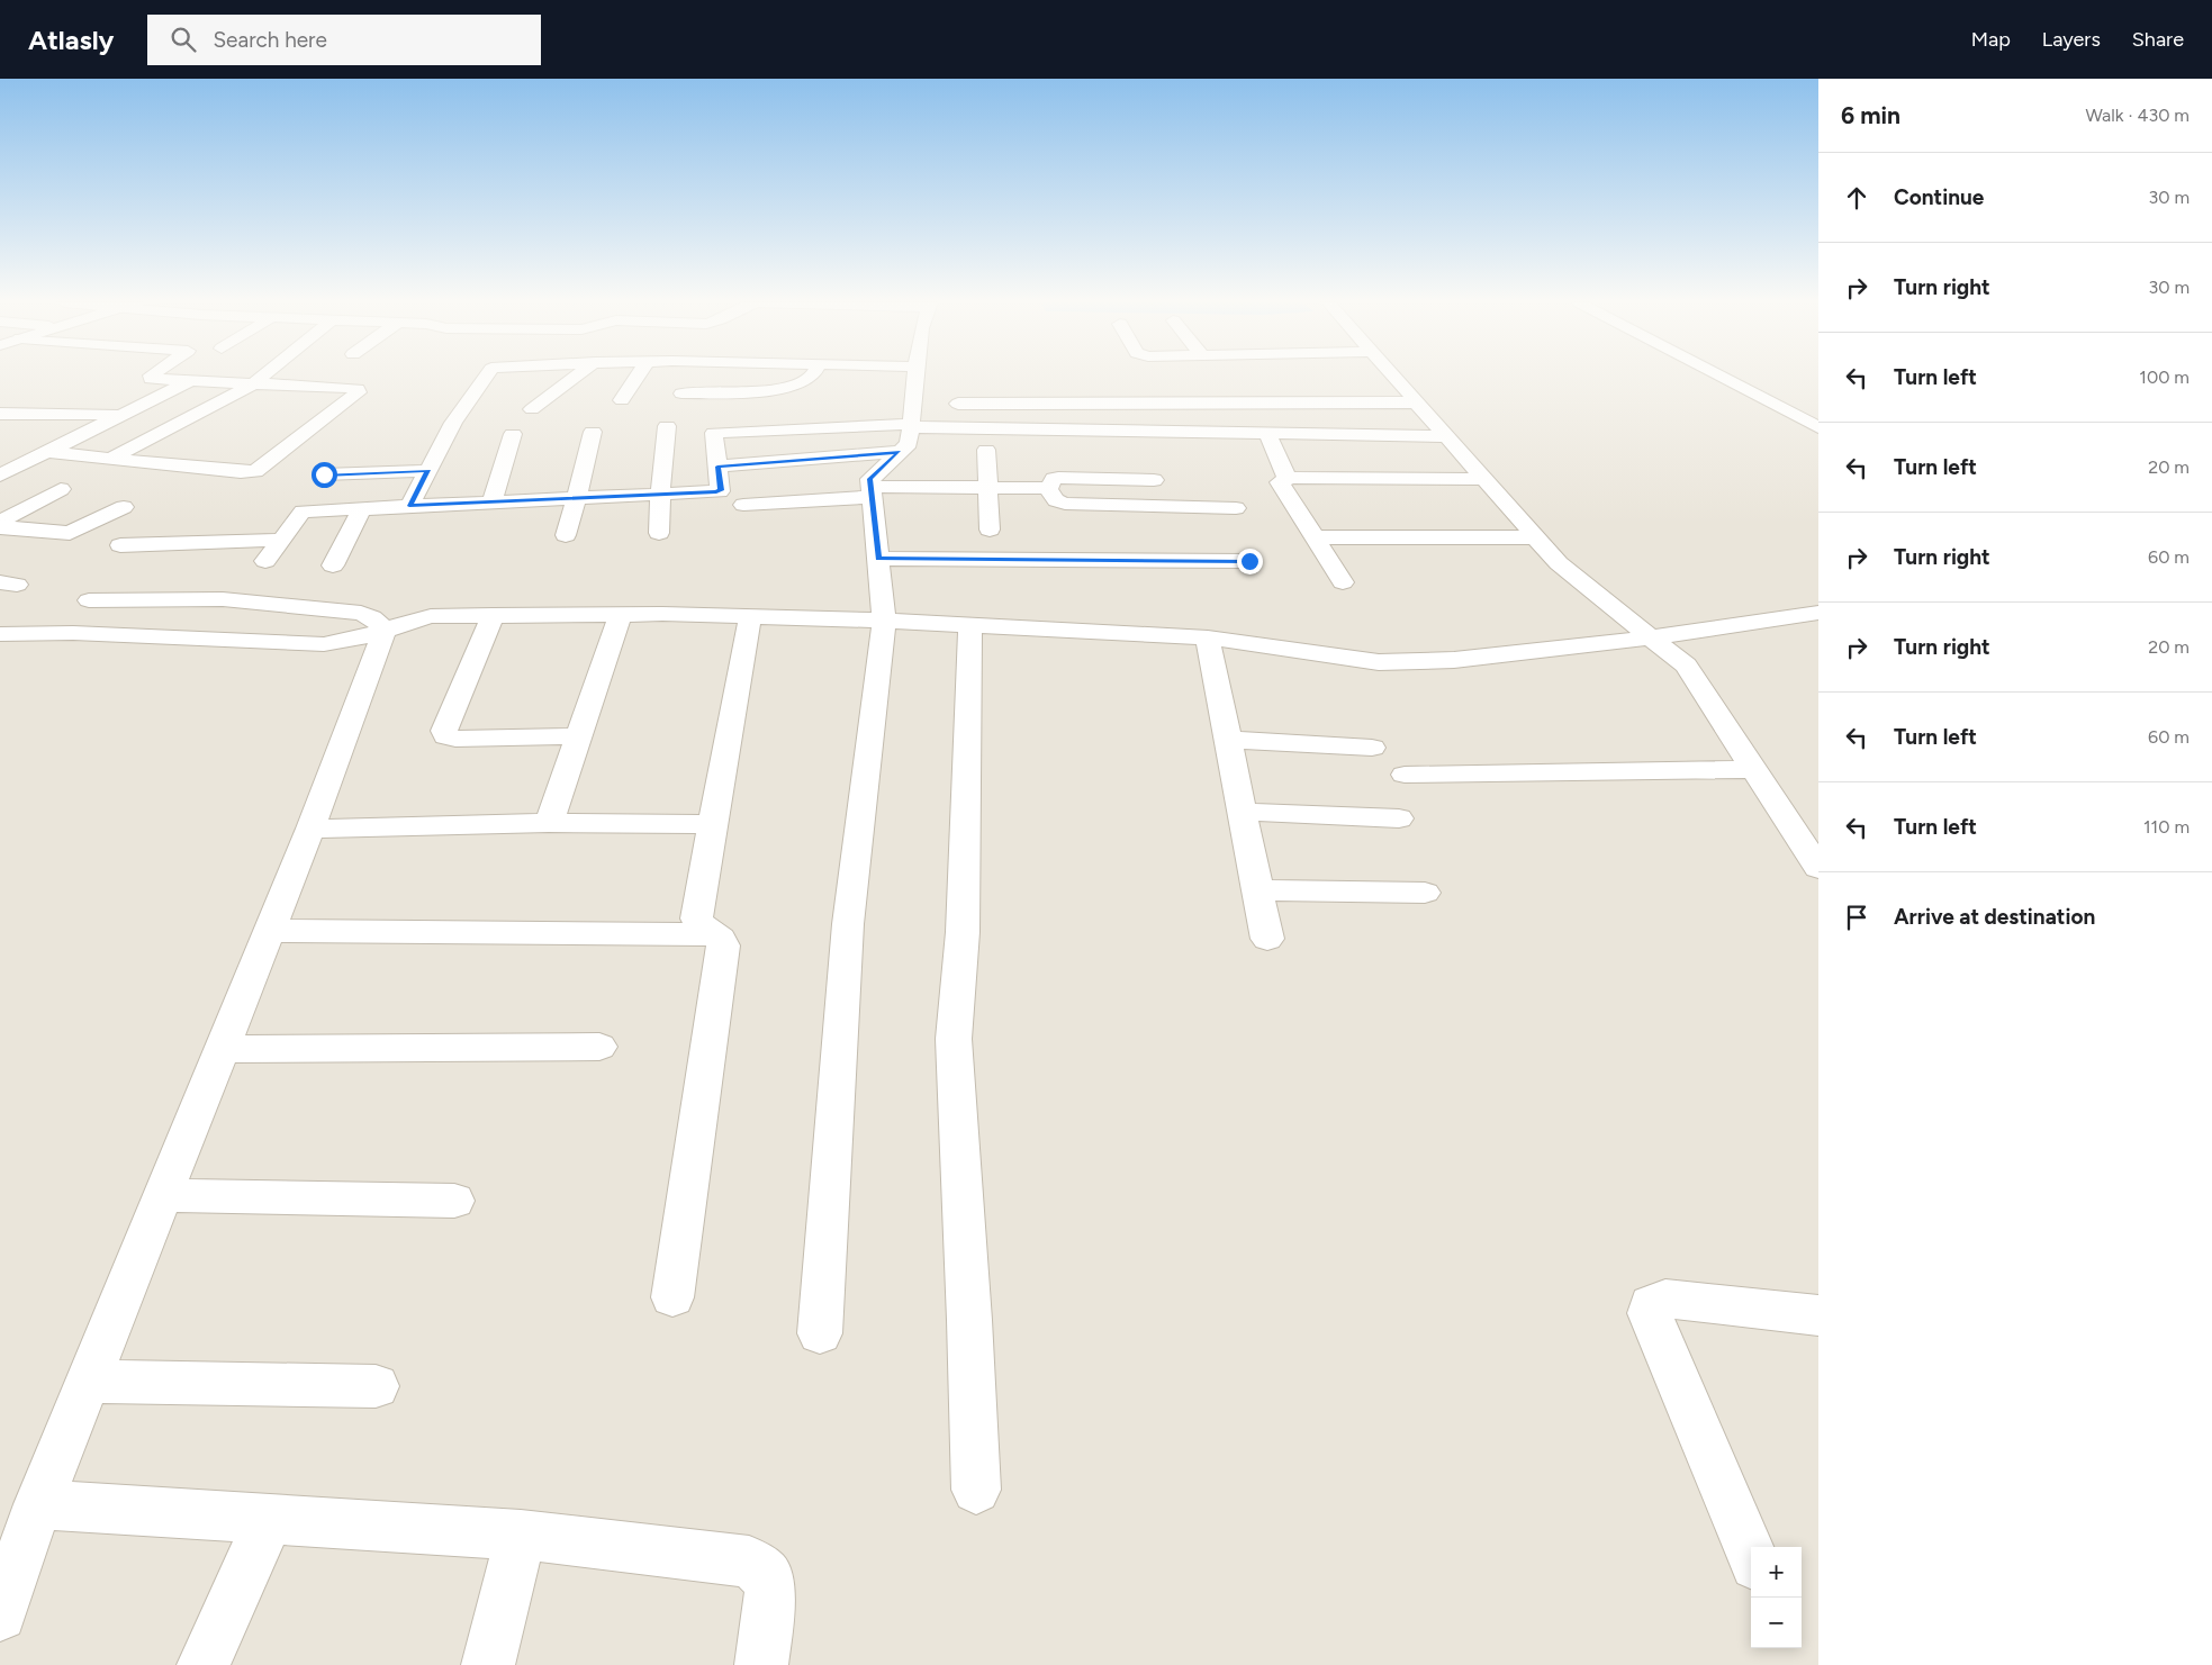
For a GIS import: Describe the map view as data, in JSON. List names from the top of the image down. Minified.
{"page":{"header":"Atlasly","search":"Search here","nav":["Map","Layers","Share"],"heading":["6 min","Walk · 430 m"],"list":[["Continue","30 m"],["Turn right","30 m"],["Turn left","100 m"],["Turn left","20 m"],["Turn right","60 m"],["Turn right","20 m"],["Turn left","60 m"],["Turn left","110 m"],"Arrive at destination"],"map_buttons":["+","−"]}}
